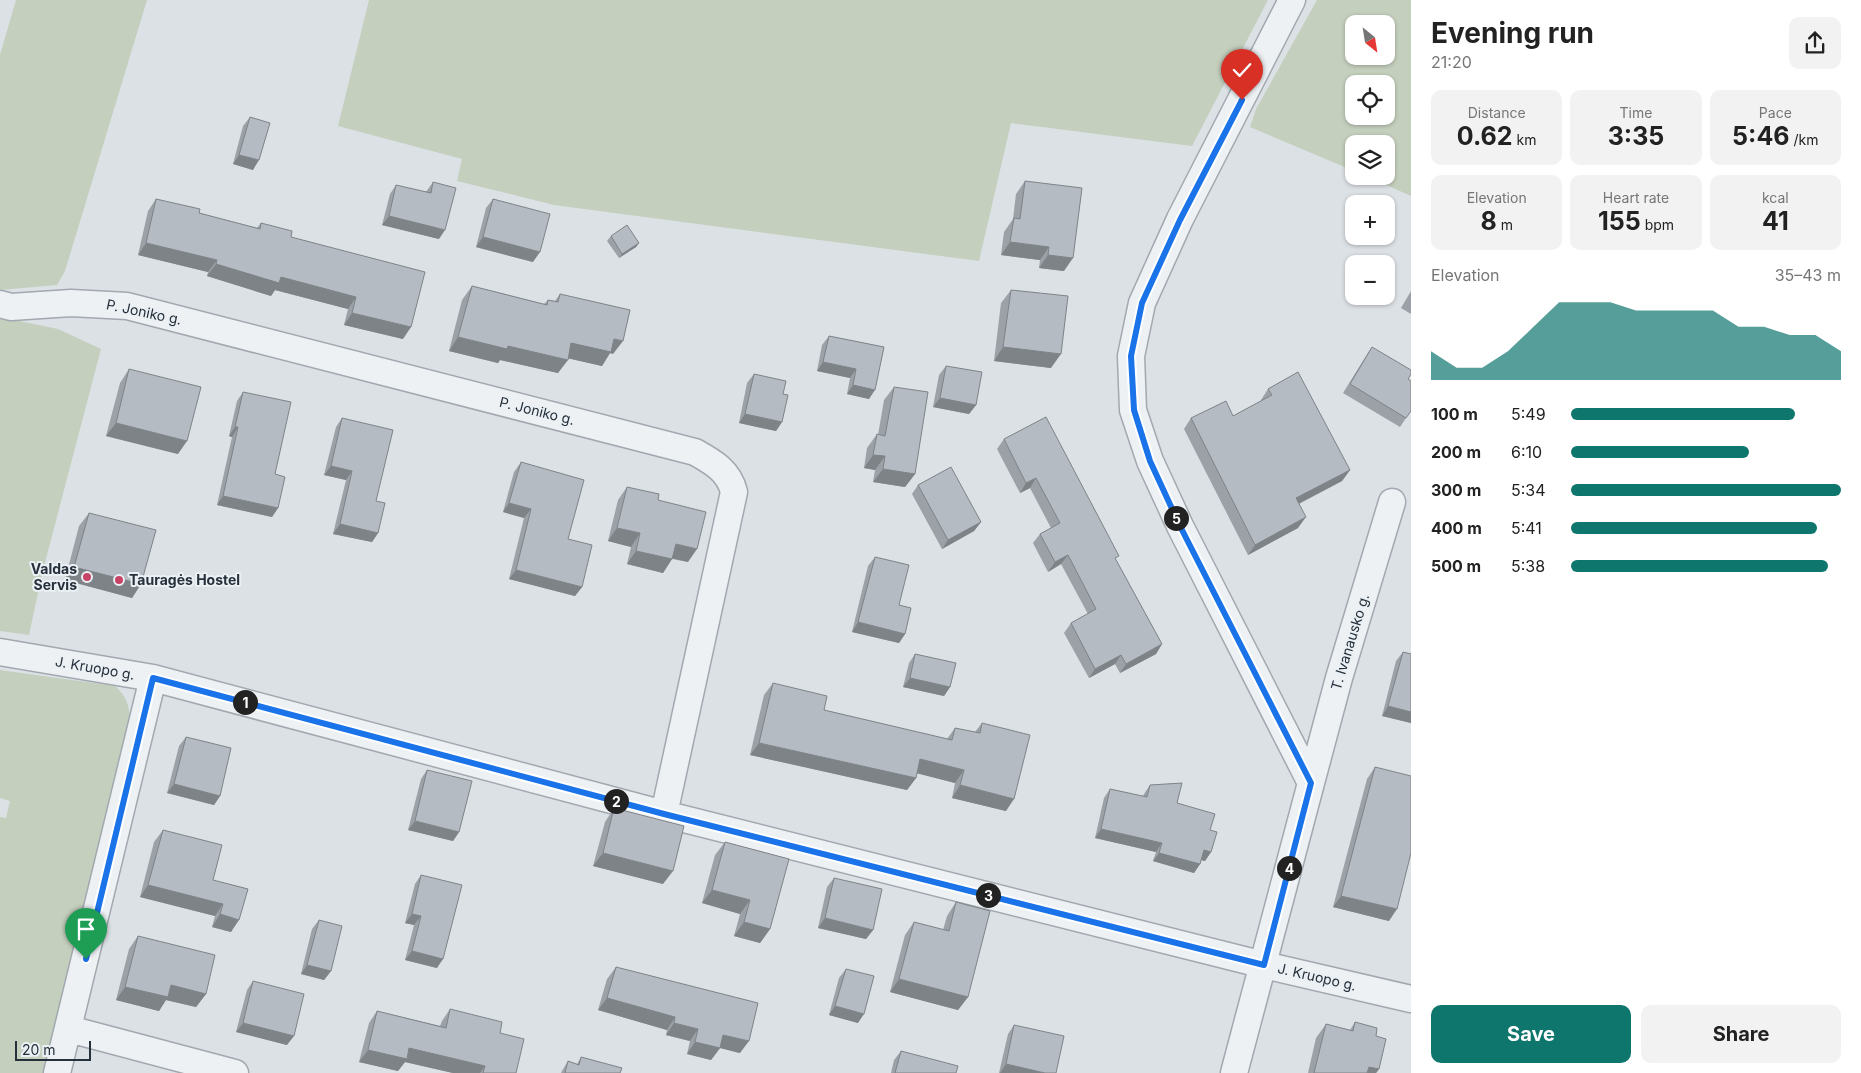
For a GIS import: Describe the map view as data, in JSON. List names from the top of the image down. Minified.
{"streets":{"street":["P. Joniko g.","T. Ivanausko g.","J. Kruopo g."]},"crossings":[["P. Joniko g.","J. Kruopo g."],["T. Ivanausko g.","J. Kruopo g."]],"places":["Valdas Servis","Tauragės Hostel"],"scale_bar":"20 m","north":"bottom right","page":{"heading":["Evening run","21:20"],"map_buttons":["+","−"],"stats":[["Distance","0.62 km"],["Time","3:35"],["Pace","5:46 /km"],["Elevation","8 m"],["Heart rate","155 bpm"],["kcal","41"]],"chart":["Elevation","35–43 m"],"list":[{"name":"100 m","note":"5:49"},{"name":"200 m","note":"6:10"},{"name":"300 m","note":"5:34"},{"name":"400 m","note":"5:41"},{"name":"500 m","note":"5:38"}],"pins":["5","1","2","4","3"],"buttons":["Save","Share"],"scale":"20 m"}}
